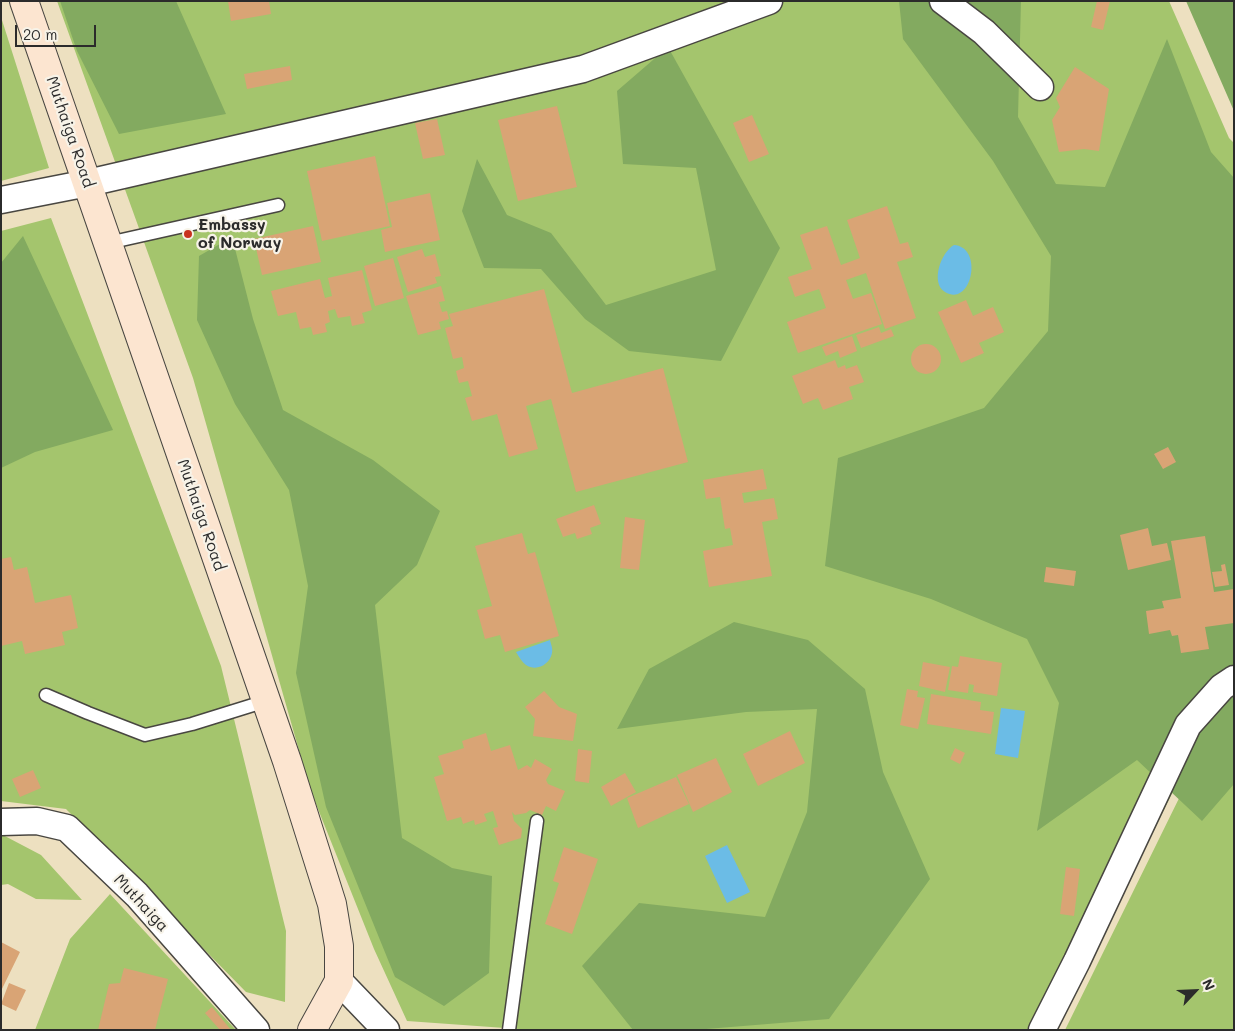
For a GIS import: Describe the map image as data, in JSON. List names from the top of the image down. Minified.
{"streets":{"main road":["Muthaiga Road"],"street":["Muthaiga"]},"places":["Embassy of Norway"],"scale_bar":"20 m","north":"top right"}
